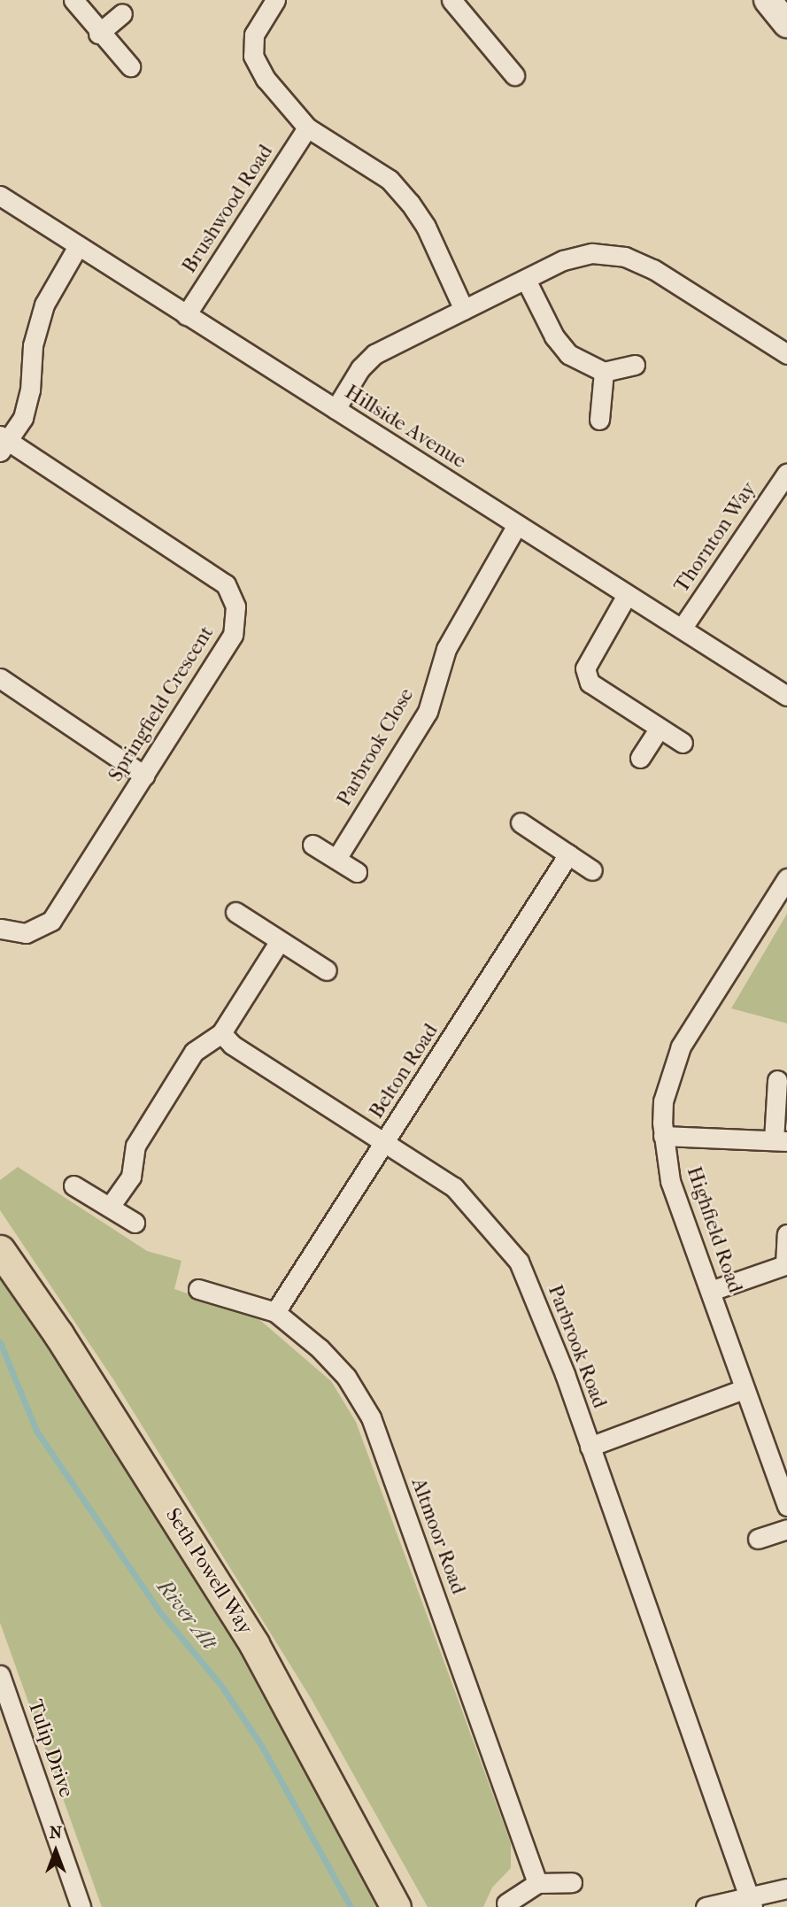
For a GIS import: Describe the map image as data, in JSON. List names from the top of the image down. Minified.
{"streets":{"main road":["Seth Powell Way"],"street":["Brushwood Road","Hillside Avenue","Thornton Way","Springfield Crescent","Parbrook Close","Belton Road","Highfield Road","Parbrook Road","Altmoor Road","Tulip Drive"]},"crossings":[["Brushwood Road","Hillside Avenue"],["Hillside Avenue","Thornton Way"],["Hillside Avenue","Parbrook Close"],["Belton Road","Parbrook Road"],["Belton Road","Altmoor Road"]],"water":["River Alt"],"north":"top"}
